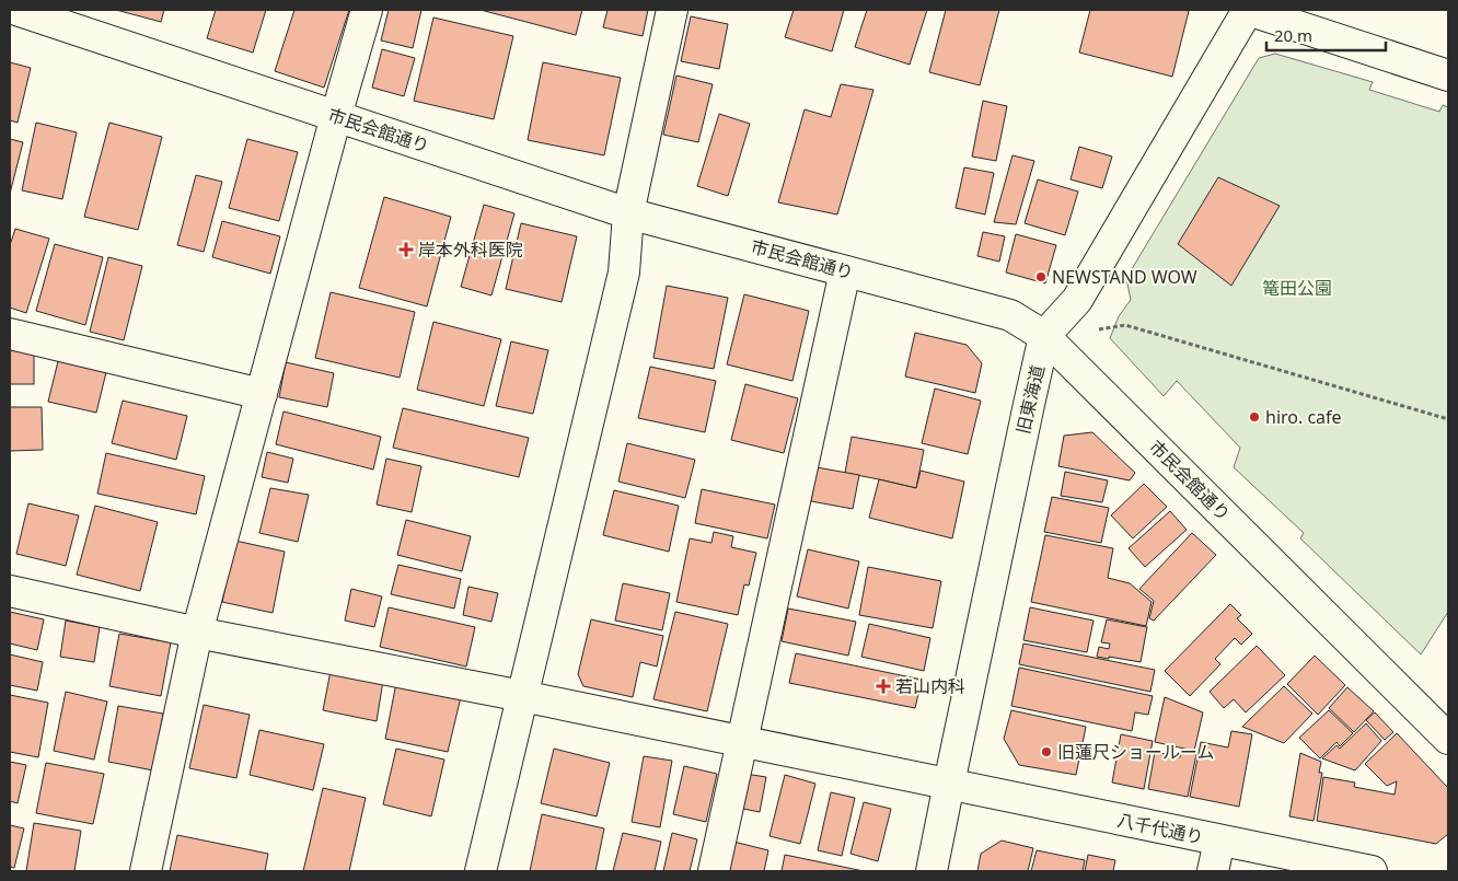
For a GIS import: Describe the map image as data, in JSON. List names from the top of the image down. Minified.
{"streets":{"street":["市民会館通り","旧東海道","八千代通り"]},"crossings":[["市民会館通り","旧東海道"],["旧東海道","八千代通り"]],"parks":["篭田公園"],"places":{"health":["岸本外科医院","若山内科"],"other":["NEWSTAND WOW","hiro. cafe","旧蓮尺ショールーム"]},"scale_bar":"20 m"}
